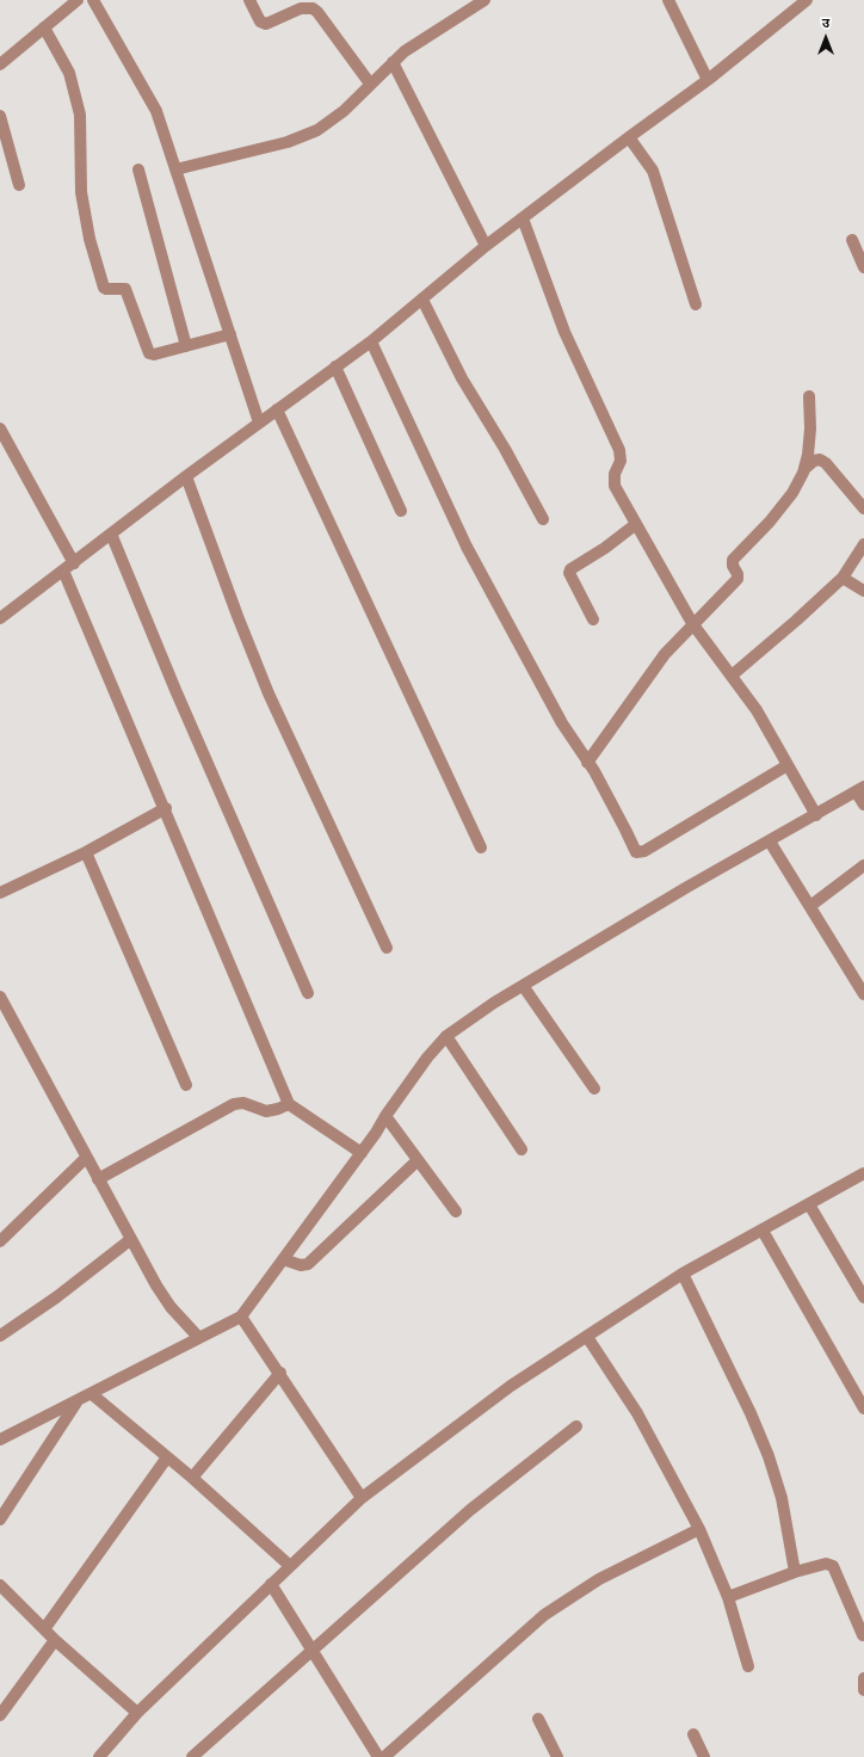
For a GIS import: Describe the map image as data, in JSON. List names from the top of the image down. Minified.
{"north":"top"}
